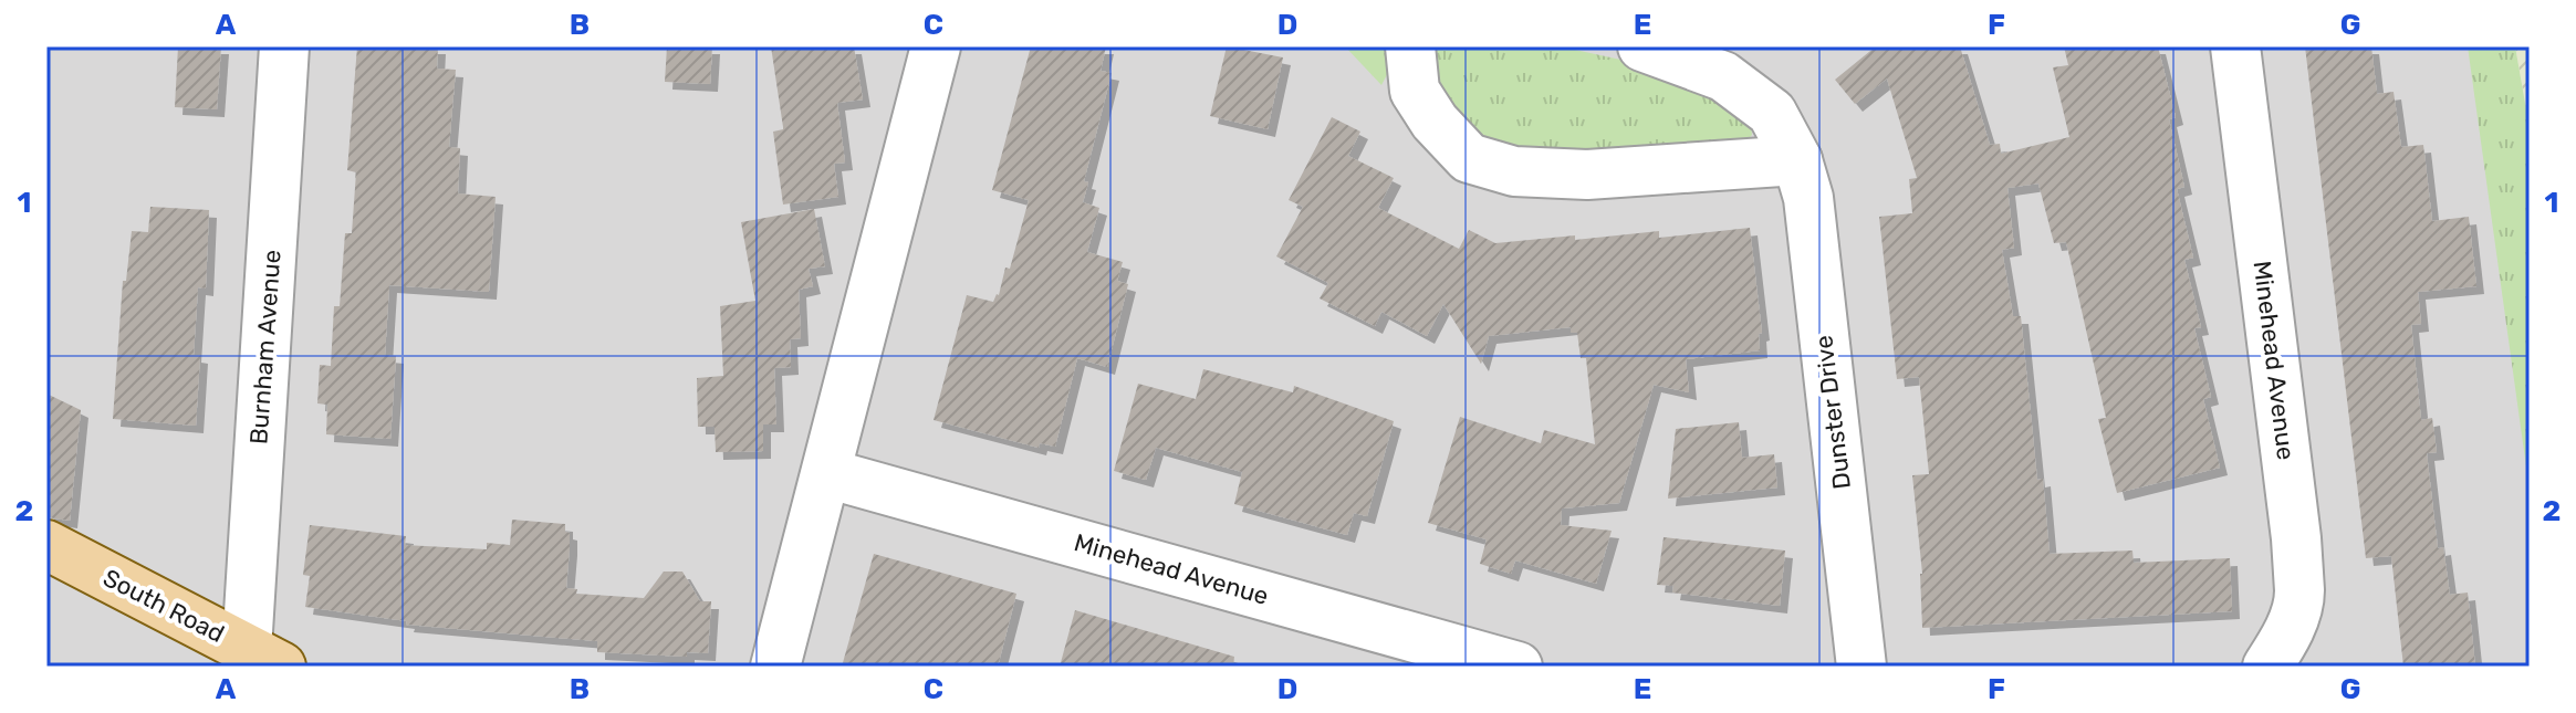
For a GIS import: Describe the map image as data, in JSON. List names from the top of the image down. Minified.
{"streets":{"main road":["South Road"],"street":["Burnham Avenue","Minehead Avenue","Dunster Drive"]},"crossings":[["Burnham Avenue","South Road"]],"grid":{"columns":["A","B","C","D","E","F","G"],"rows":["1","2"]}}
